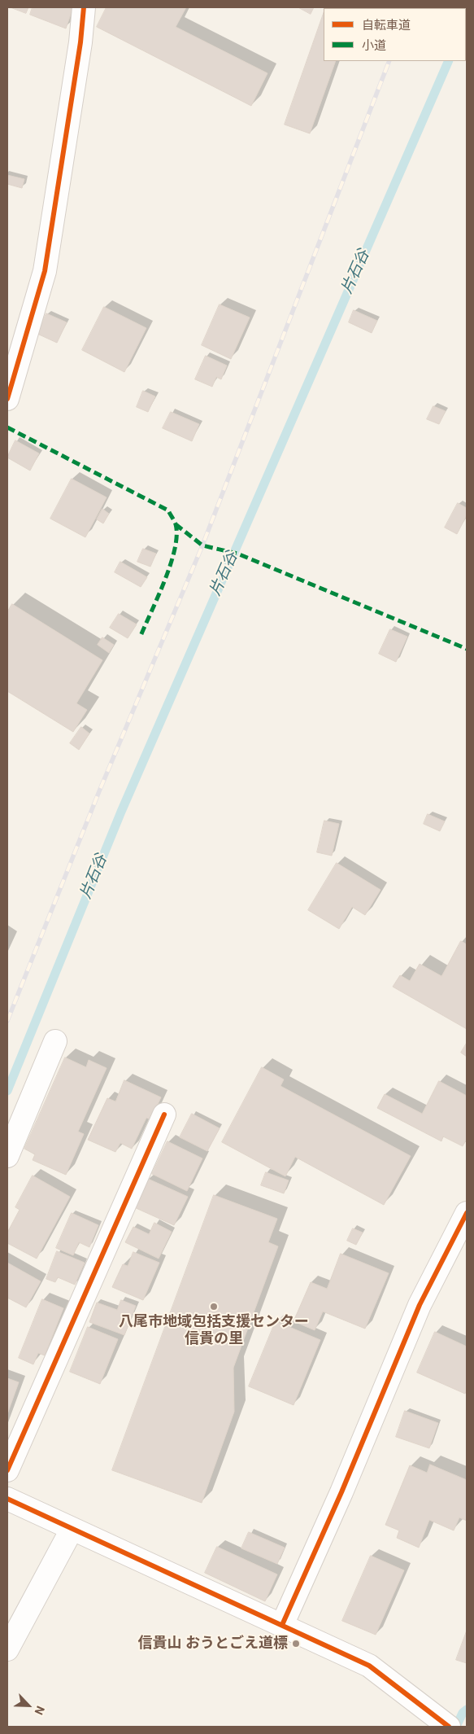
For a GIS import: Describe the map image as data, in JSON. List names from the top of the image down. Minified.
{"water":["片石谷"],"places":["八尾市地域包括支援センター 信貴の里","信貴山 おうとごえ道標"],"legend":["自転車道","小道"],"north":"bottom right"}
